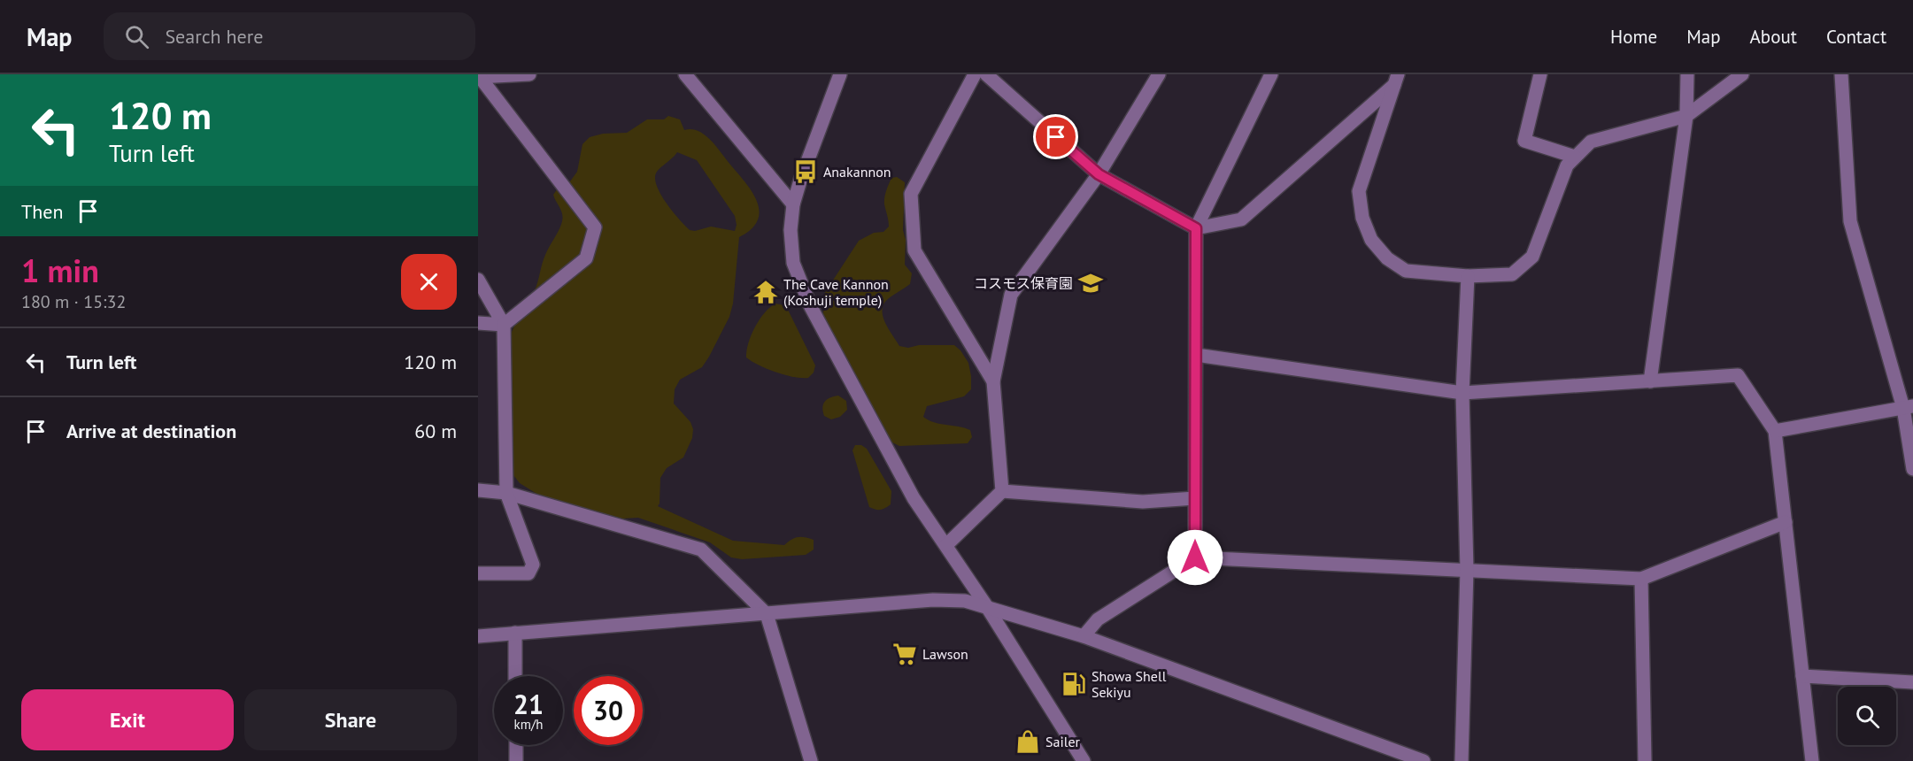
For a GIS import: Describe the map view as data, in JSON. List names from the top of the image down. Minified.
{"places":{"bus stop":["Anakannon"],"school or university":["コスモス保育園"],"temple":["The Cave Kannon (Koshuji temple)"],"supermarket":["Lawson"],"fuel station":["Showa Shell Sekiyu"],"shop":["Sailer"]},"page":{"header":"Map","search":"Search here","nav":["Home","Map","About","Contact"],"turn":["120 m","Turn left"],"then":"Then","heading":["1 min","180 m · 15:32"],"list":[{"name":"Turn left","value":"120 m"},{"name":"Arrive at destination","value":"60 m"}],"speed":"21 km/h","limit":"30","buttons":["Exit","Share"]}}
